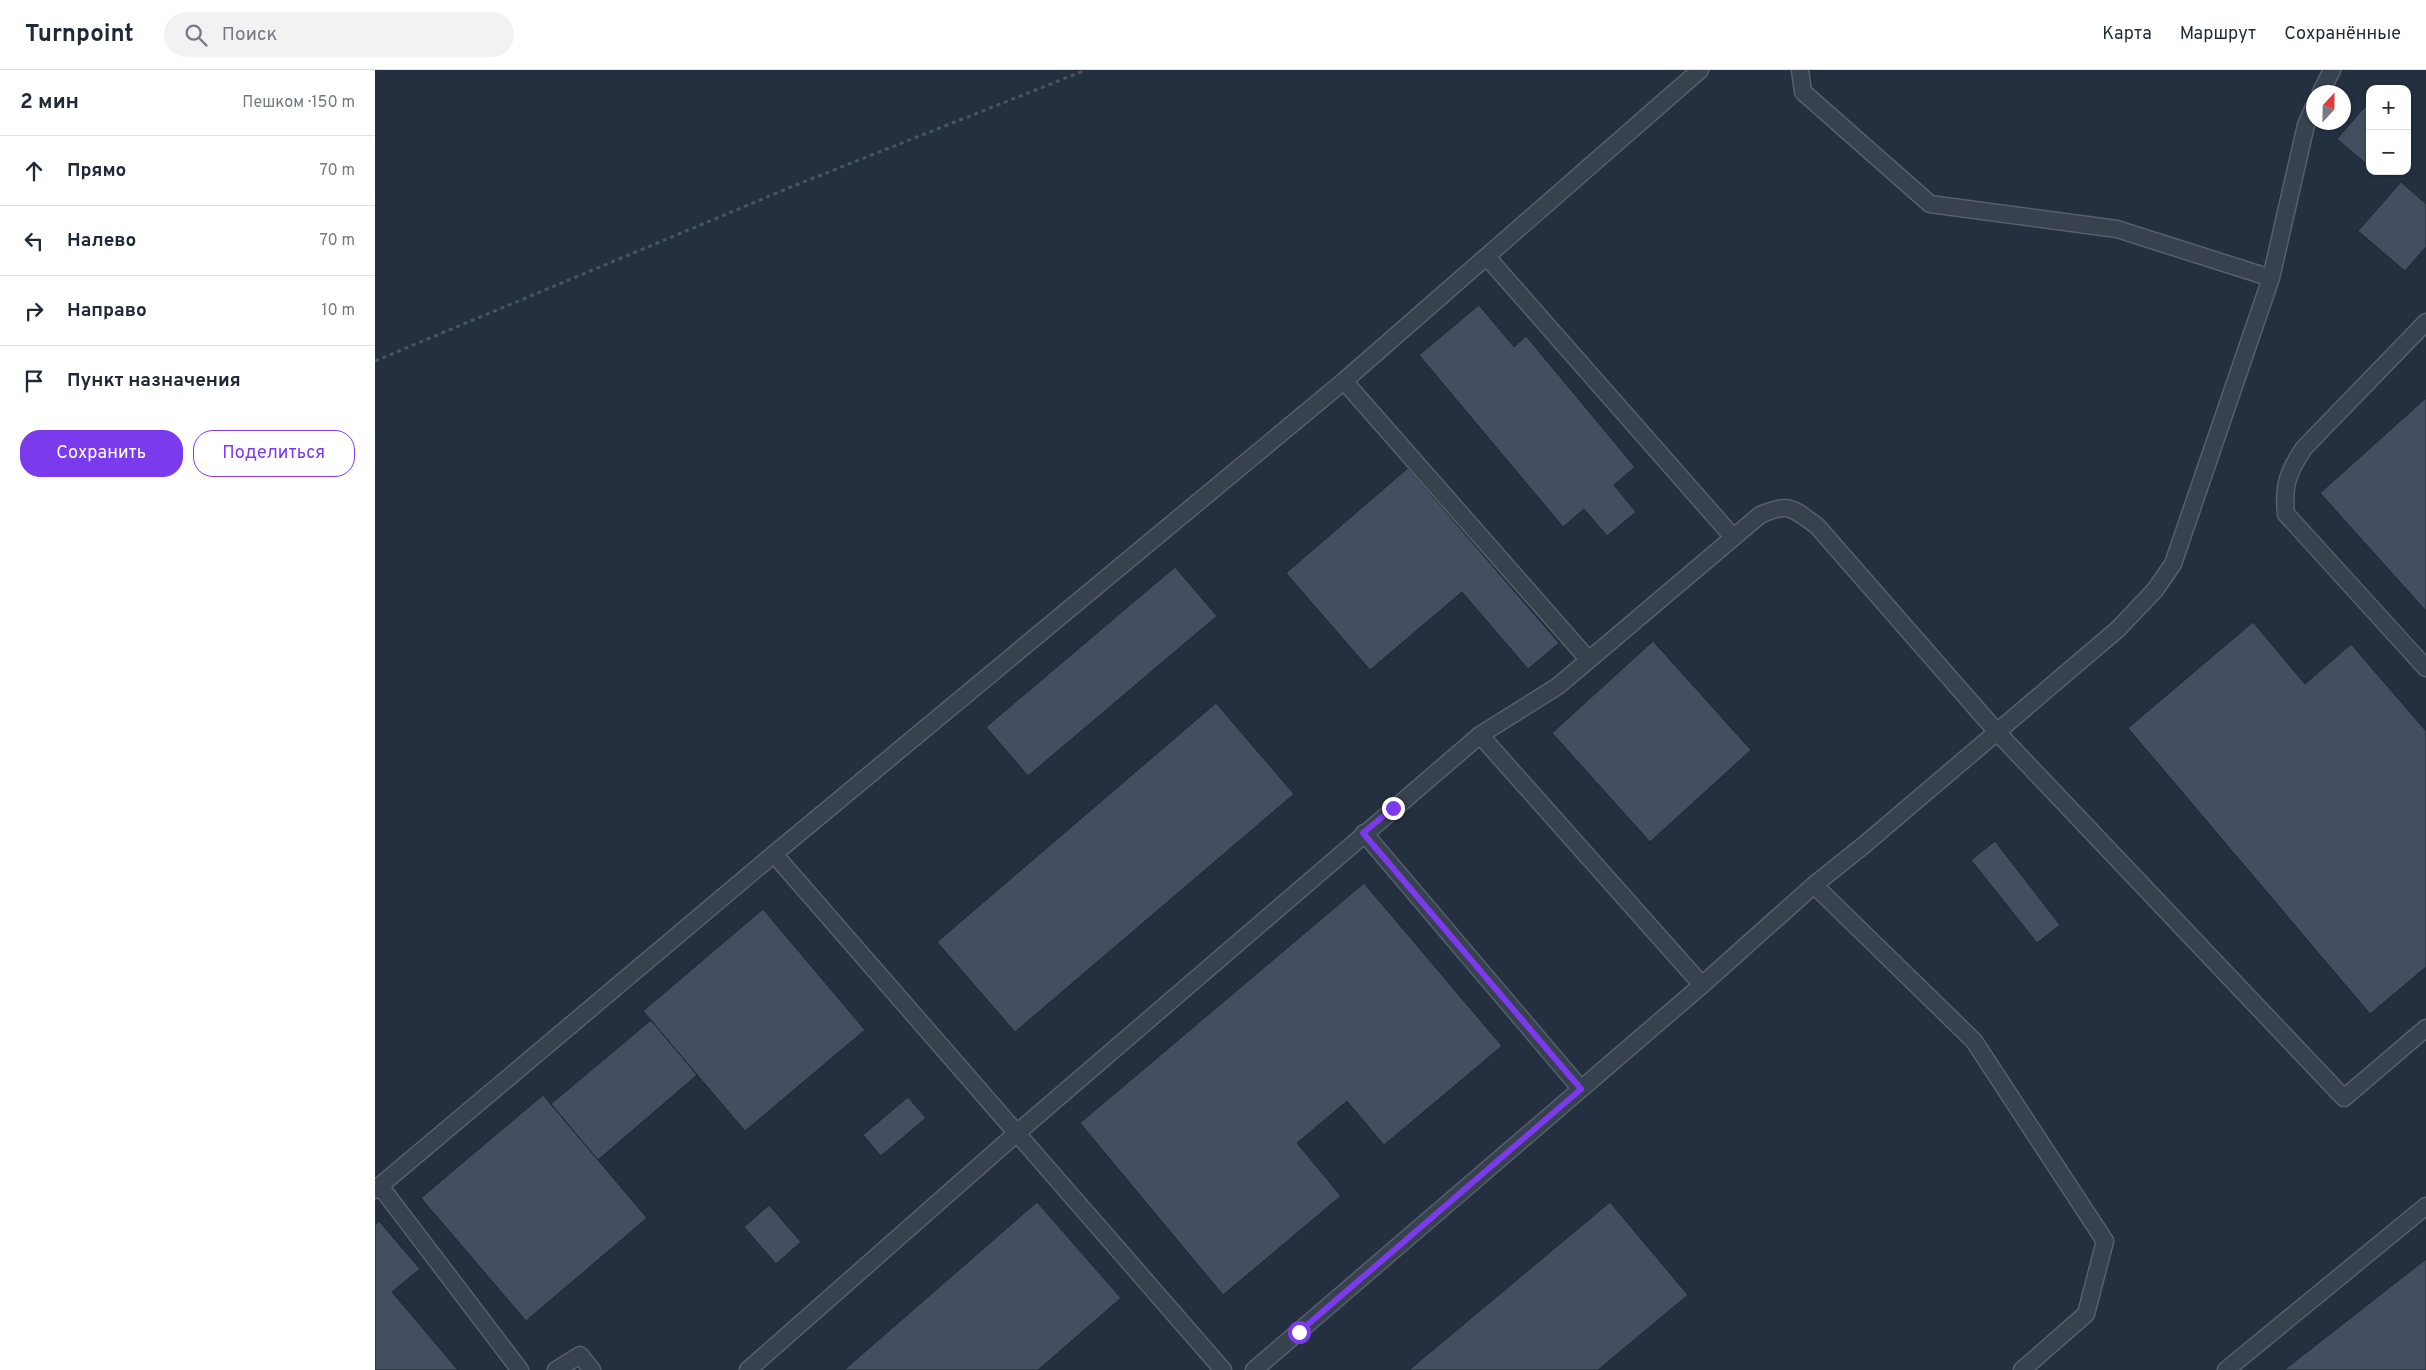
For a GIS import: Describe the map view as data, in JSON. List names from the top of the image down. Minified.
{"north":"top","page":{"header":"Turnpoint","search":"Поиск","nav":["Карта","Маршрут","Сохранённые"],"heading":["2 мин","Пешком · 150 m"],"map_buttons":["+","−"],"list":[["Прямо","70 m"],["Налево","70 m"],["Направо","10 m"],"Пункт назначения"],"buttons":["Сохранить","Поделиться"]}}
